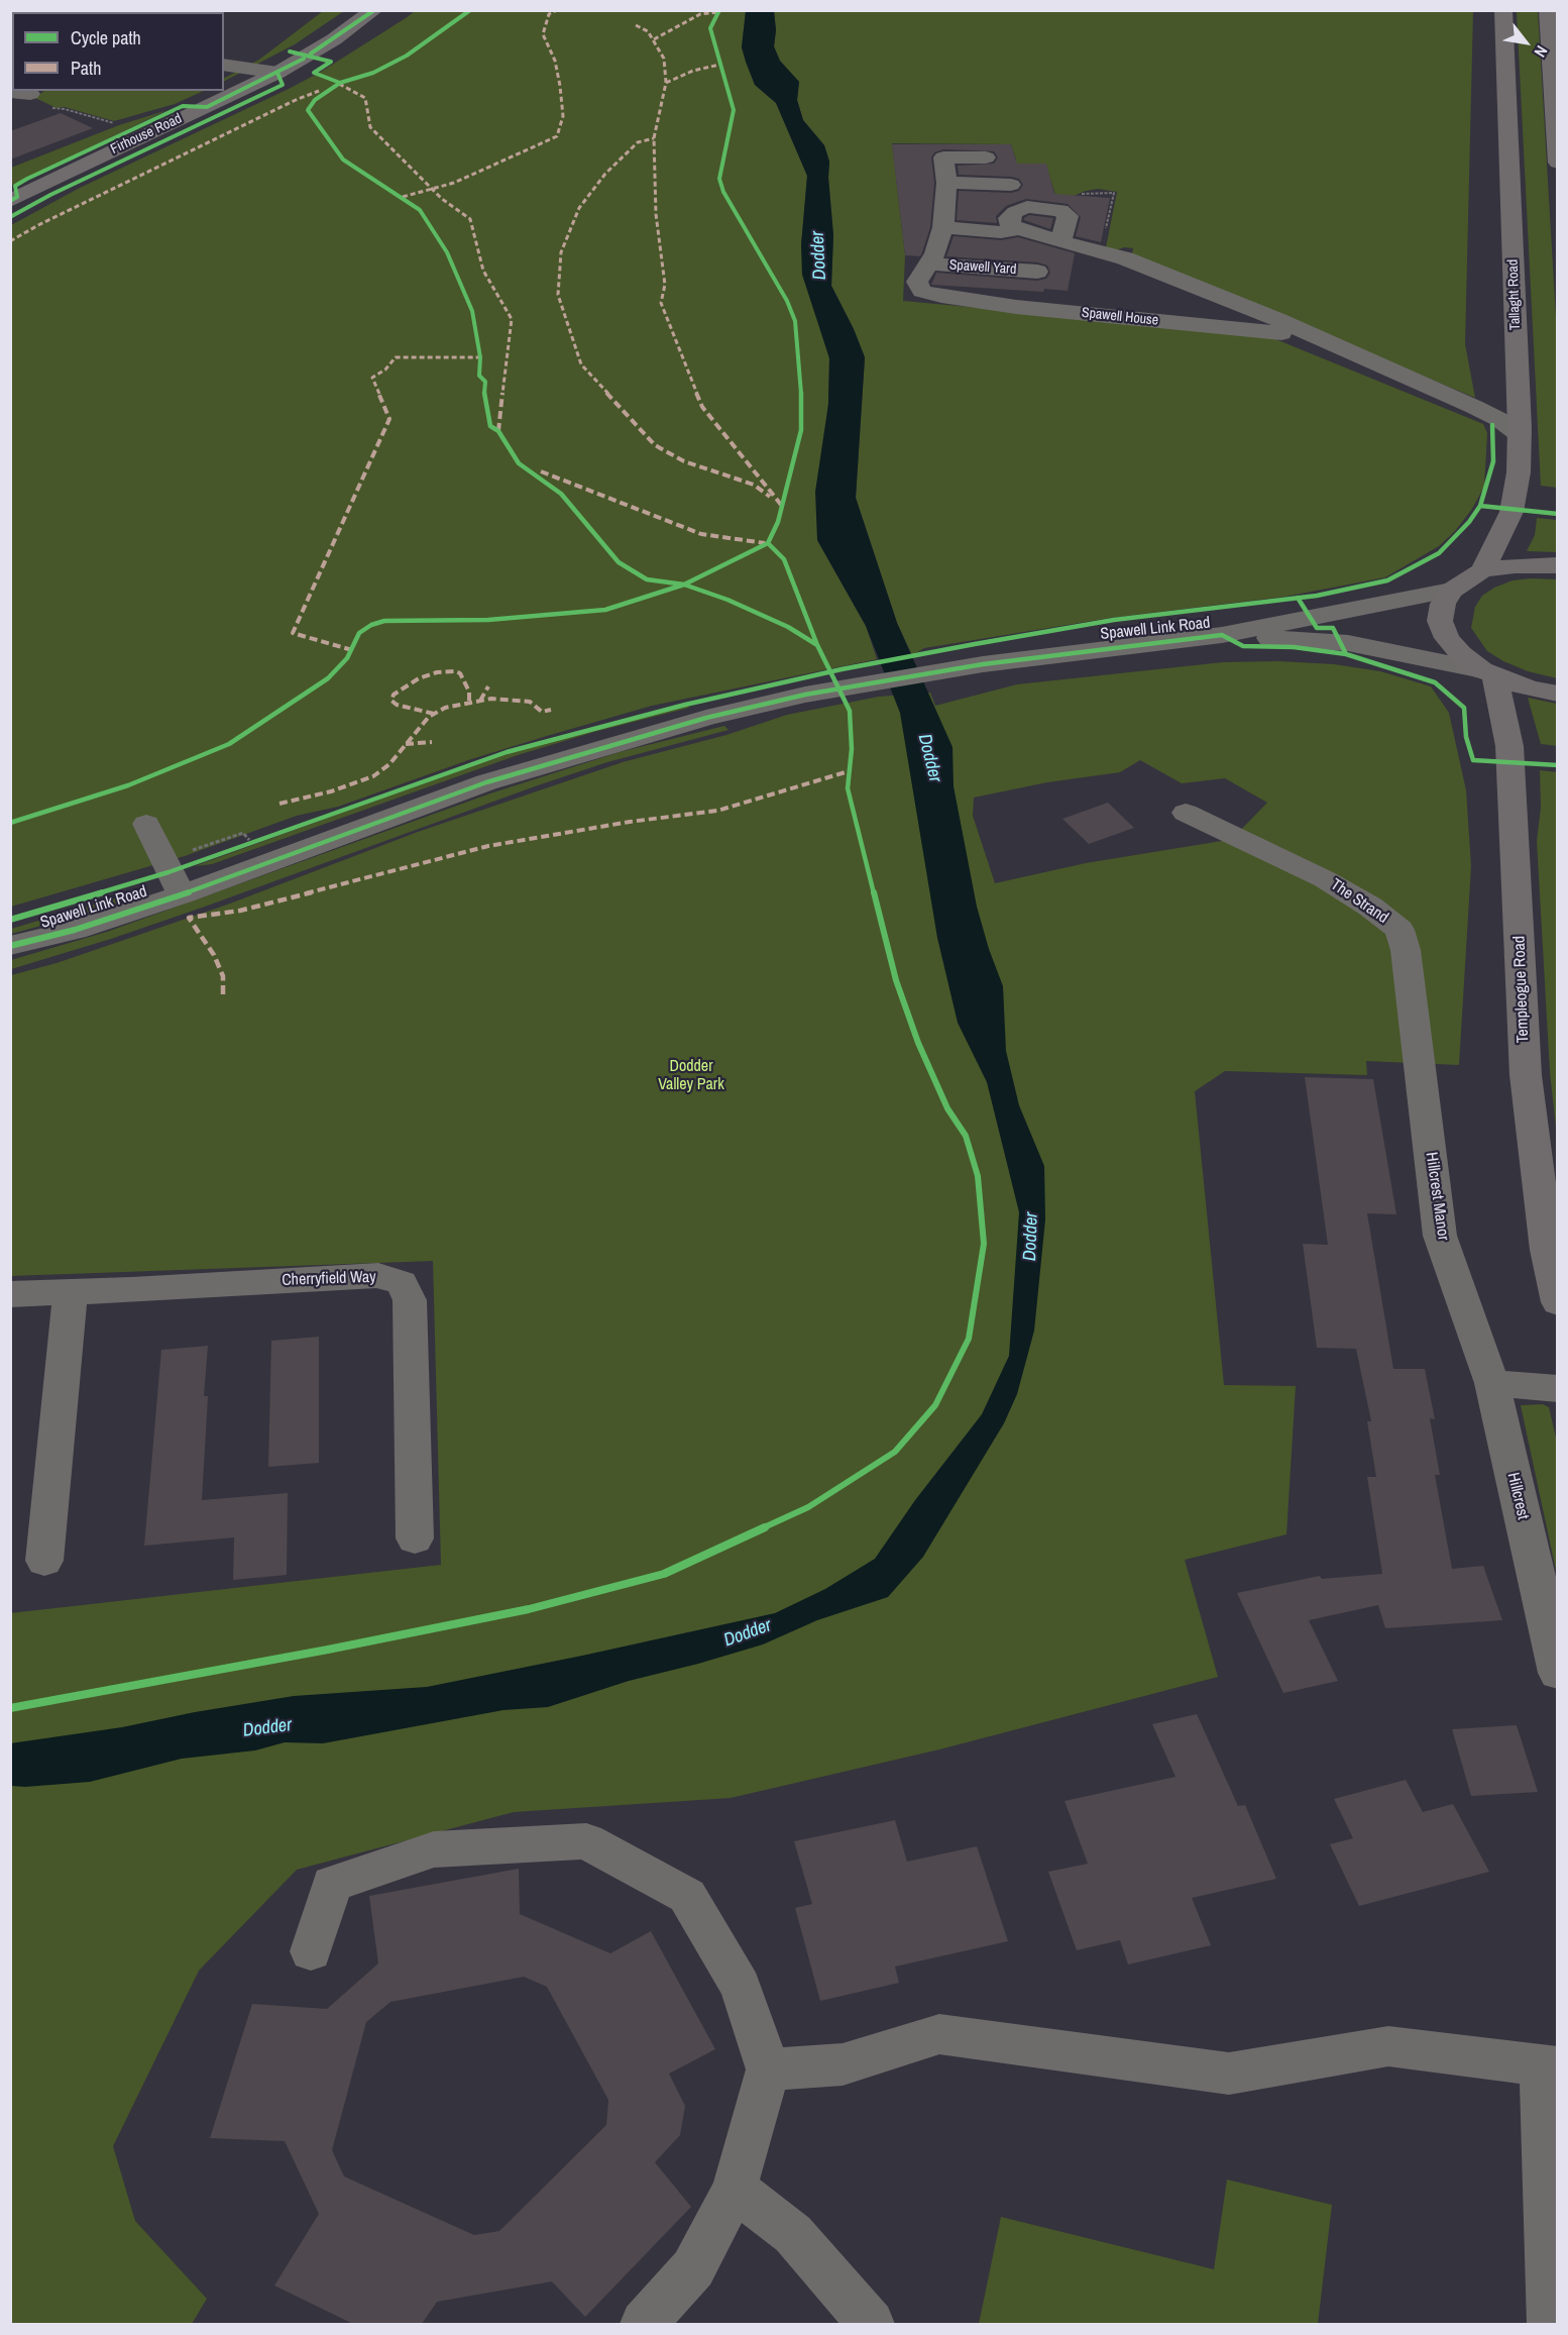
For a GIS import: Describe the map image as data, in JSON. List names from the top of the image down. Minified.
{"streets":{"main road":["Firhouse Road","Tallaght Road","Templeogue Road"],"street":["Spawell Yard","Spawell House","Spawell Link Road","The Strand","Hillcrest Manor","Cherryfield Way","Hillcrest"]},"crossings":[["Spawell Yard","Spawell House"],["Tallaght Road","Spawell House"],["Spawell Link Road","Templeogue Road"],["The Strand","Hillcrest Manor"],["Hillcrest Manor","Hillcrest"]],"water":["Dodder"],"parks":["Dodder Valley Park"],"legend":["Cycle path","Path"],"north":"bottom right"}
